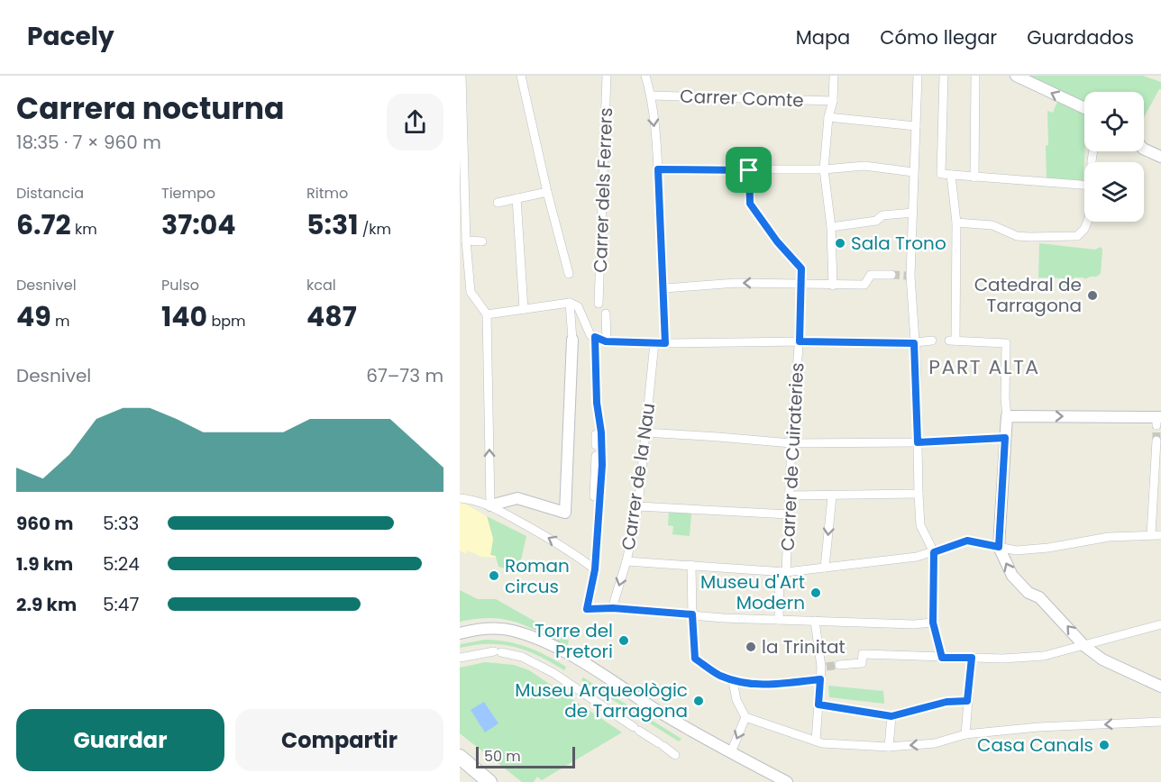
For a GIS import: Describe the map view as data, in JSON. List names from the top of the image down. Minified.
{"streets":{"street":["Carrer Comte","Carrer dels Ferrers","Carrer de Cuirateries","Carrer de la Nau"]},"districts":["PART ALTA"],"places":["Sala Trono","Catedral de Tarragona","Roman circus","Museu d'Art Modern","Torre del Pretori","la Trinitat","Museu Arqueològic de Tarragona","Casa Canals"],"scale_bar":"50 m","page":{"header":"Pacely","nav":["Mapa","Cómo llegar","Guardados"],"heading":["Carrera nocturna","18:35 · 7 × 960 m"],"stats":[["Distancia","6.72 km"],["Tiempo","37:04"],["Ritmo","5:31 /km"],["Desnivel","49 m"],["Pulso","140 bpm"],["kcal","487"]],"chart":["Desnivel","67–73 m"],"list":[{"name":"960 m","note":"5:33"},{"name":"1.9 km","note":"5:24"},{"name":"2.9 km","note":"5:47"}],"buttons":["Guardar","Compartir"],"scale":"50 m"}}
